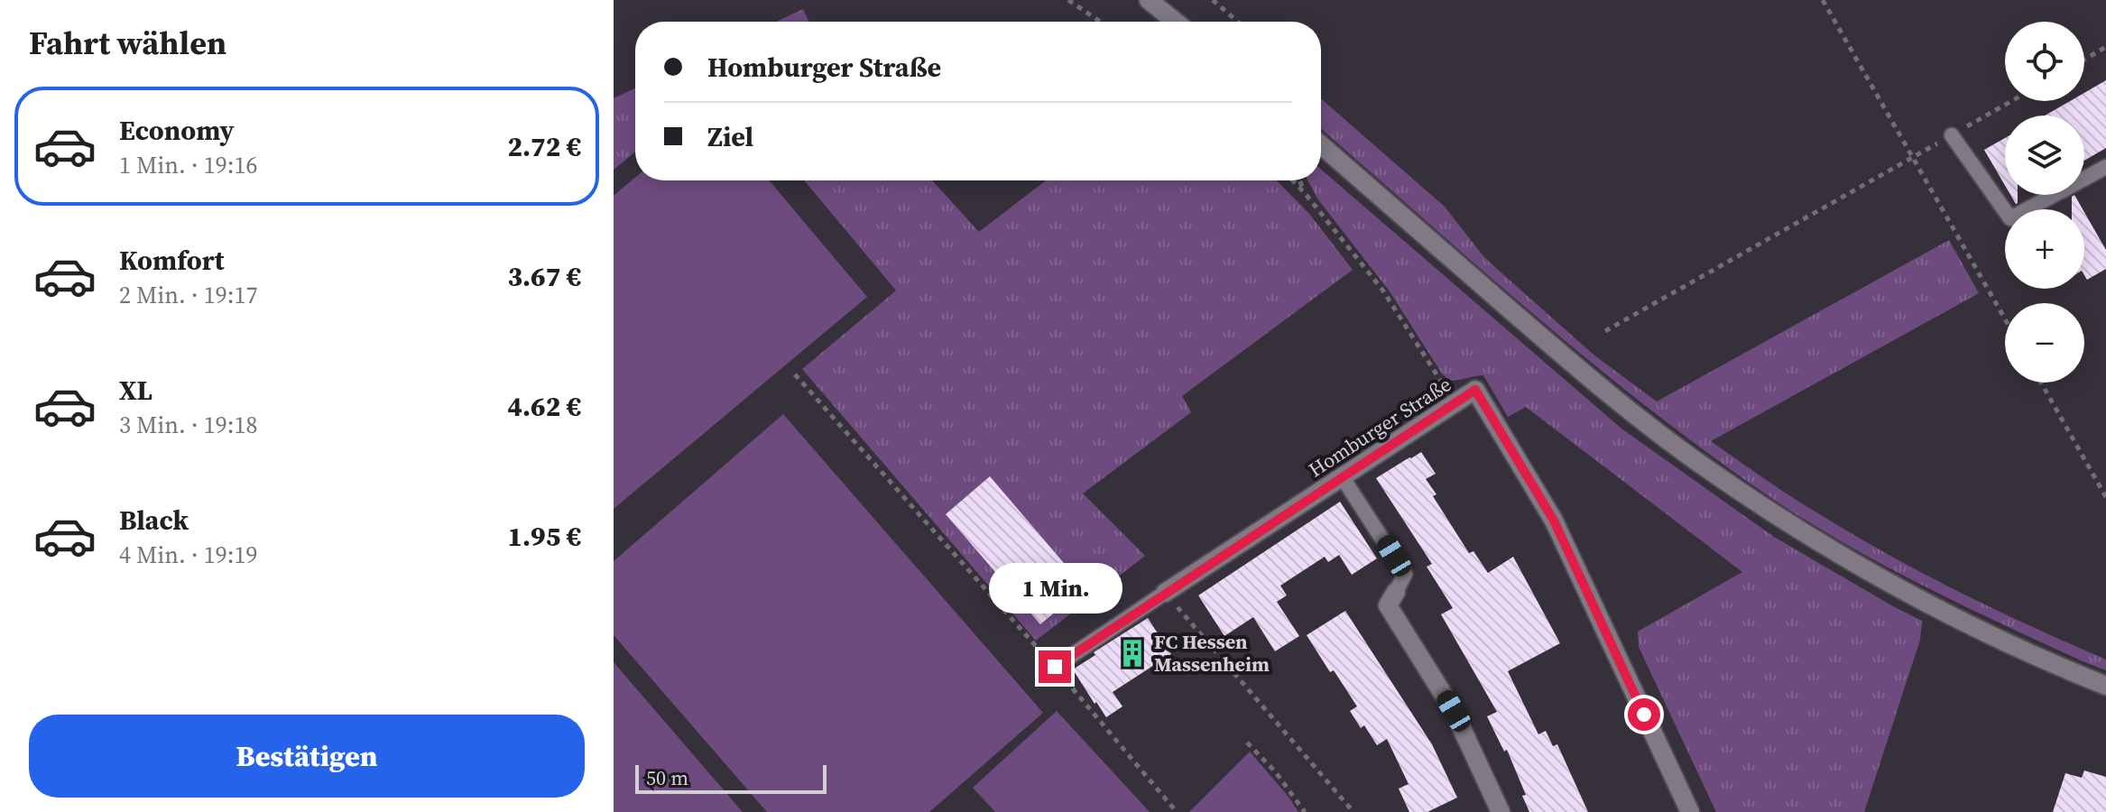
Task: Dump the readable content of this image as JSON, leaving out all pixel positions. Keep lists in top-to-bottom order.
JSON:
{
  "streets": {
    "street": ["Homburger Straße"]
  },
  "places": {
    "building": ["FC Hessen Massenheim"]
  },
  "scale_bar": "50 m",
  "page": {
    "heading": "Fahrt wählen",
    "map_buttons": ["+", "−"],
    "banner": ["Homburger Straße", "Ziel"],
    "list": [
      {
        "name": "Economy",
        "note": "1 Min. · 19:16",
        "value": "2.72 €"
      },
      {
        "name": "Komfort",
        "note": "2 Min. · 19:17",
        "value": "3.67 €"
      },
      {
        "name": "XL",
        "note": "3 Min. · 19:18",
        "value": "4.62 €"
      },
      {
        "name": "Black",
        "note": "4 Min. · 19:19",
        "value": "1.95 €"
      }
    ],
    "bubble": "1 Min.",
    "buttons": "Bestätigen",
    "scale": "50 m"
  }
}
